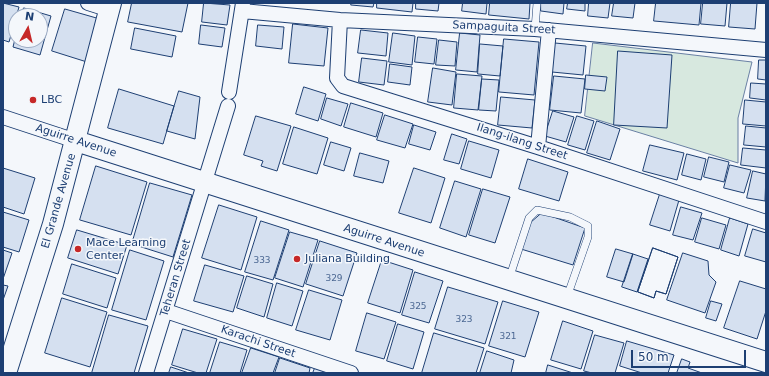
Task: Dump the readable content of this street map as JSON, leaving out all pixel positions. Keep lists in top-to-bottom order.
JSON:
{
  "streets": {
    "street": [
      "Sampaguita Street",
      "Aguirre Avenue",
      "Ilang-ilang Street",
      "El Grande Avenue",
      "Teheran Street",
      "Karachi Street"
    ]
  },
  "crossings": [
    ["Sampaguita Street", "Ilang-ilang Street"],
    ["Aguirre Avenue", "El Grande Avenue"],
    ["Aguirre Avenue", "Teheran Street"],
    ["Teheran Street", "Karachi Street"]
  ],
  "places": ["LBC", "Mace Learning Center", "Juliana Building"],
  "house_numbers": [
    "333",
    "329",
    "325",
    "323",
    "321"
  ],
  "scale_bar": "50 m",
  "north": "top"
}
